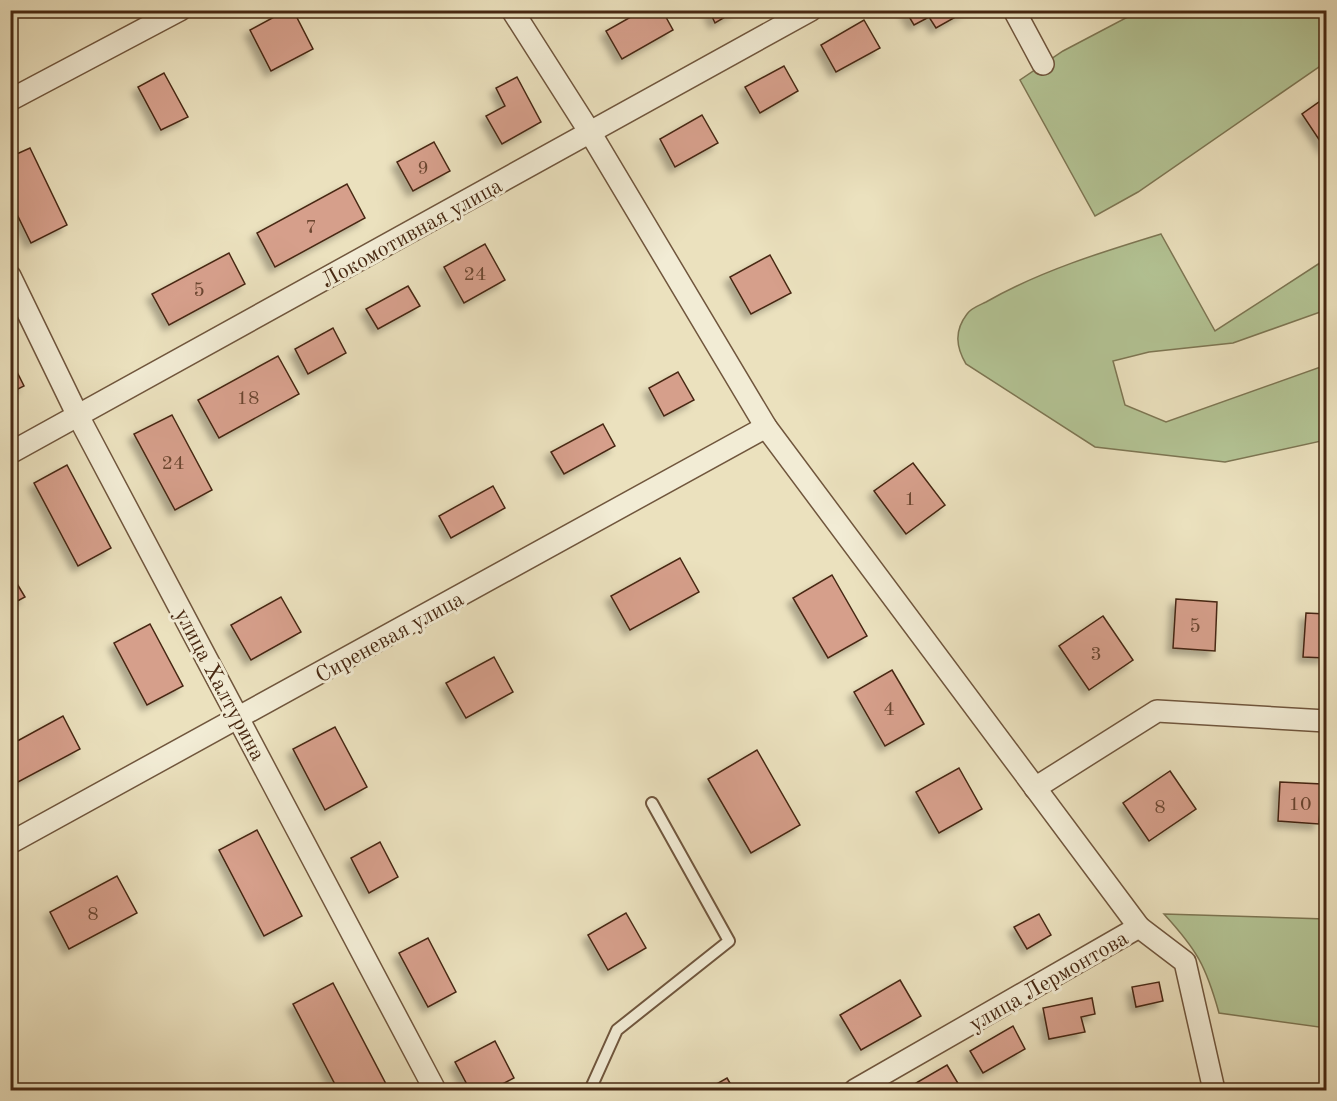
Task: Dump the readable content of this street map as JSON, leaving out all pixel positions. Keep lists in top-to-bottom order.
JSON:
{
  "streets": {
    "street": [
      "Локомотивная улица",
      "Сиреневая улица",
      "улица Халтурина",
      "улица Лермонтова"
    ]
  },
  "crossings": [
    ["Локомотивная улица", "улица Халтурина"],
    ["Сиреневая улица", "улица Халтурина"]
  ],
  "house_numbers": [
    "9",
    "7",
    "24",
    "5",
    "18",
    "24",
    "1",
    "5",
    "3",
    "4",
    "10",
    "8",
    "8"
  ]
}
